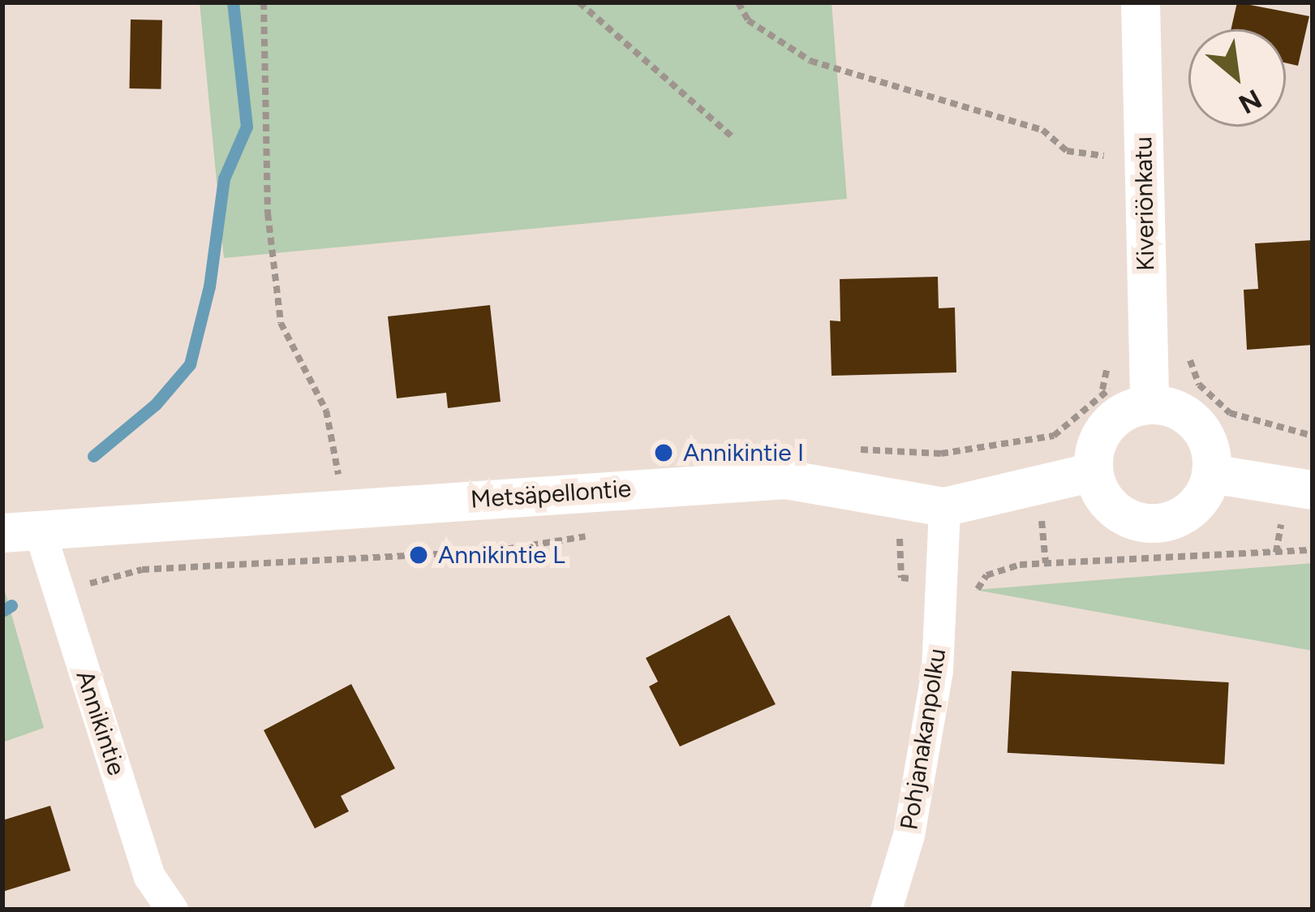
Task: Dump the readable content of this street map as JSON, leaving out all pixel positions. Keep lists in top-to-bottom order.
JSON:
{
  "streets": {
    "street": [
      "Kiveriönkatu",
      "Metsäpellontie",
      "Annikintie",
      "Pohjanakanpolku"
    ]
  },
  "crossings": [
    ["Kiveriönkatu", "Metsäpellontie"],
    ["Metsäpellontie", "Annikintie"],
    ["Metsäpellontie", "Pohjanakanpolku"]
  ],
  "places": ["Annikintie I", "Annikintie L"],
  "north": "bottom right"
}
